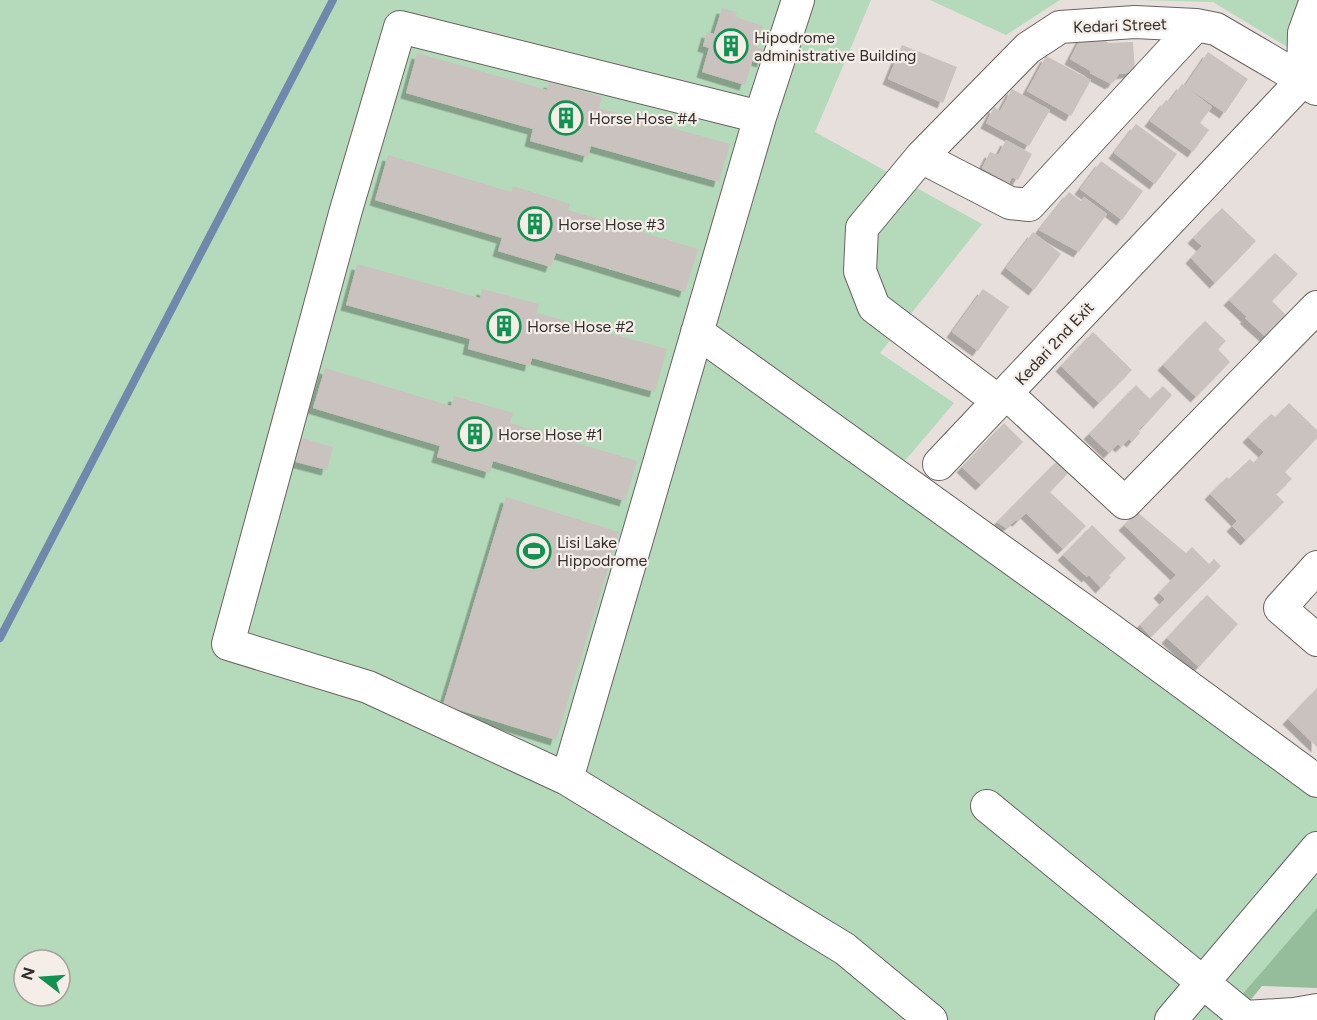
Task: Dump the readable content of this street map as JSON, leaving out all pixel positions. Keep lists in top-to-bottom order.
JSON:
{
  "streets": {
    "street": ["Kedari Street", "Kedari 2nd Exit"]
  },
  "crossings": [
    ["Kedari Street", "Kedari 2nd Exit"]
  ],
  "places": {
    "building": [
      "Hipodrome administrative Building",
      "Horse Hose #4",
      "Horse Hose #3",
      "Horse Hose #2",
      "Horse Hose #1"
    ],
    "sports": ["Lisi Lake Hippodrome"]
  },
  "north": "left"
}
